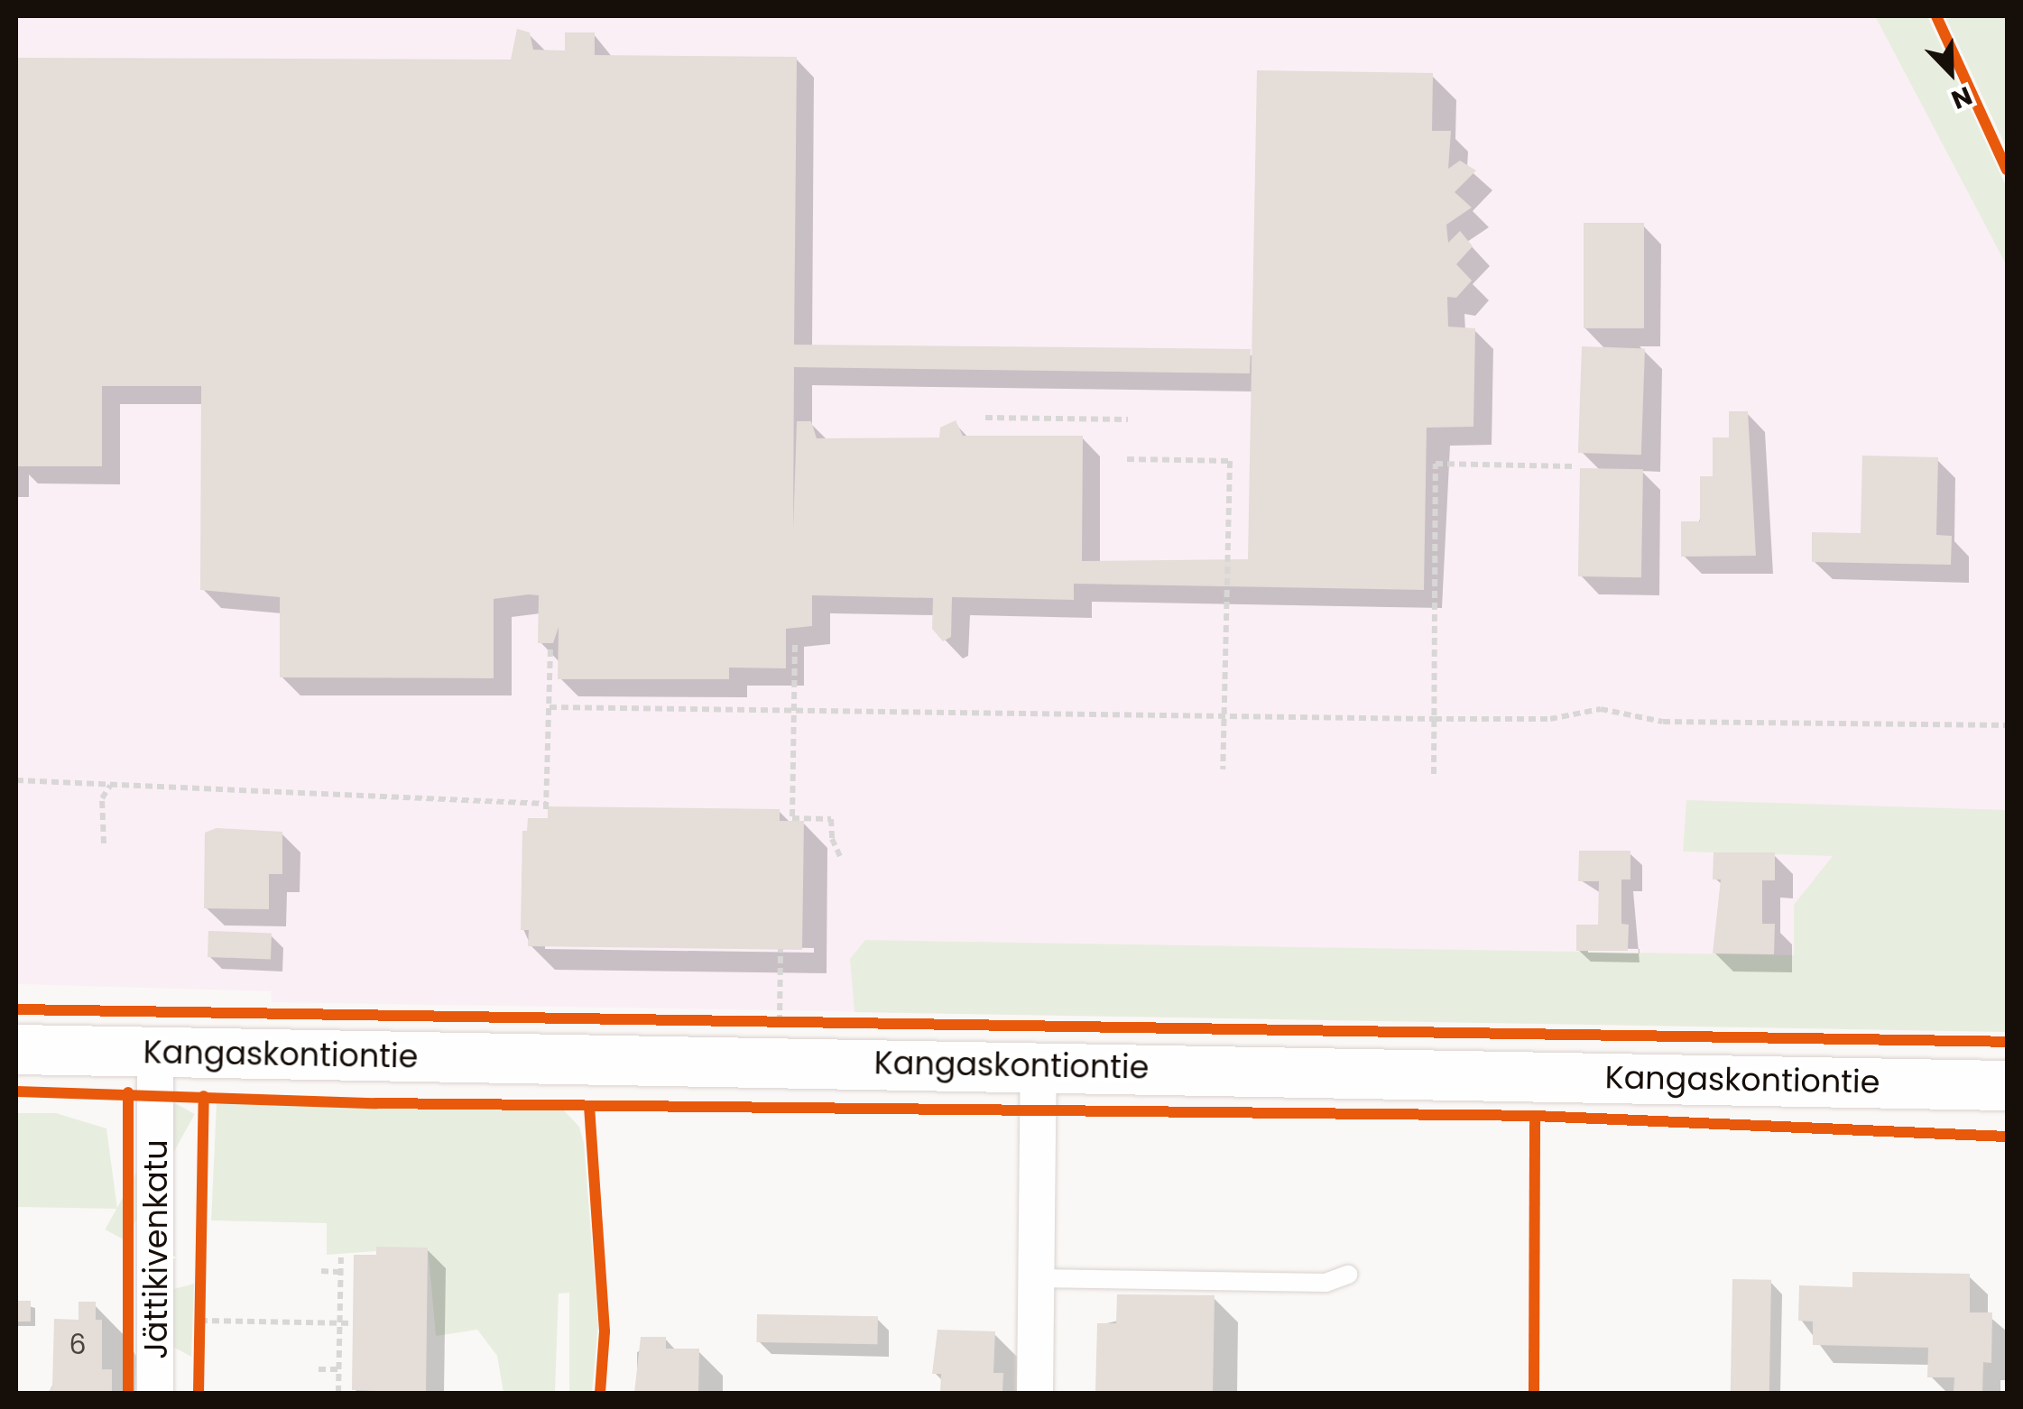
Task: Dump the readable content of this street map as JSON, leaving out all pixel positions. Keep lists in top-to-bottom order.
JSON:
{
  "streets": {
    "street": ["Kangaskontiontie", "Jättikivenkatu"]
  },
  "crossings": [
    ["Kangaskontiontie", "Jättikivenkatu"]
  ],
  "house_numbers": ["6"],
  "north": "bottom right"
}
